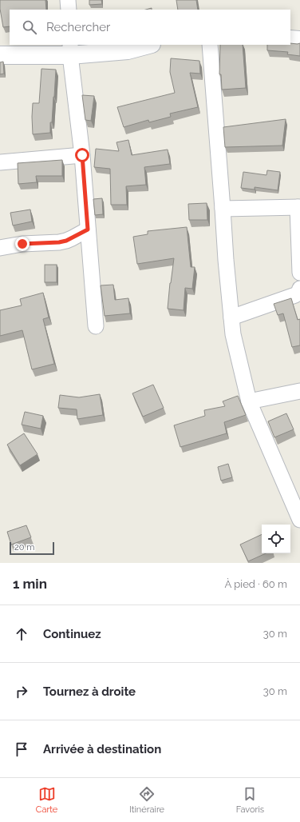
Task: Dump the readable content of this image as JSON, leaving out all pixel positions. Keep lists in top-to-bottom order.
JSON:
{
  "scale_bar": "20 m",
  "page": {
    "search": "Rechercher",
    "scale": "20 m",
    "heading": ["1 min", "À pied · 60 m"],
    "list": [
      ["Continuez", "30 m"],
      ["Tournez à droite", "30 m"],
      "Arrivée à destination"
    ],
    "nav": ["Carte", "Itinéraire", "Favoris"]
  }
}
